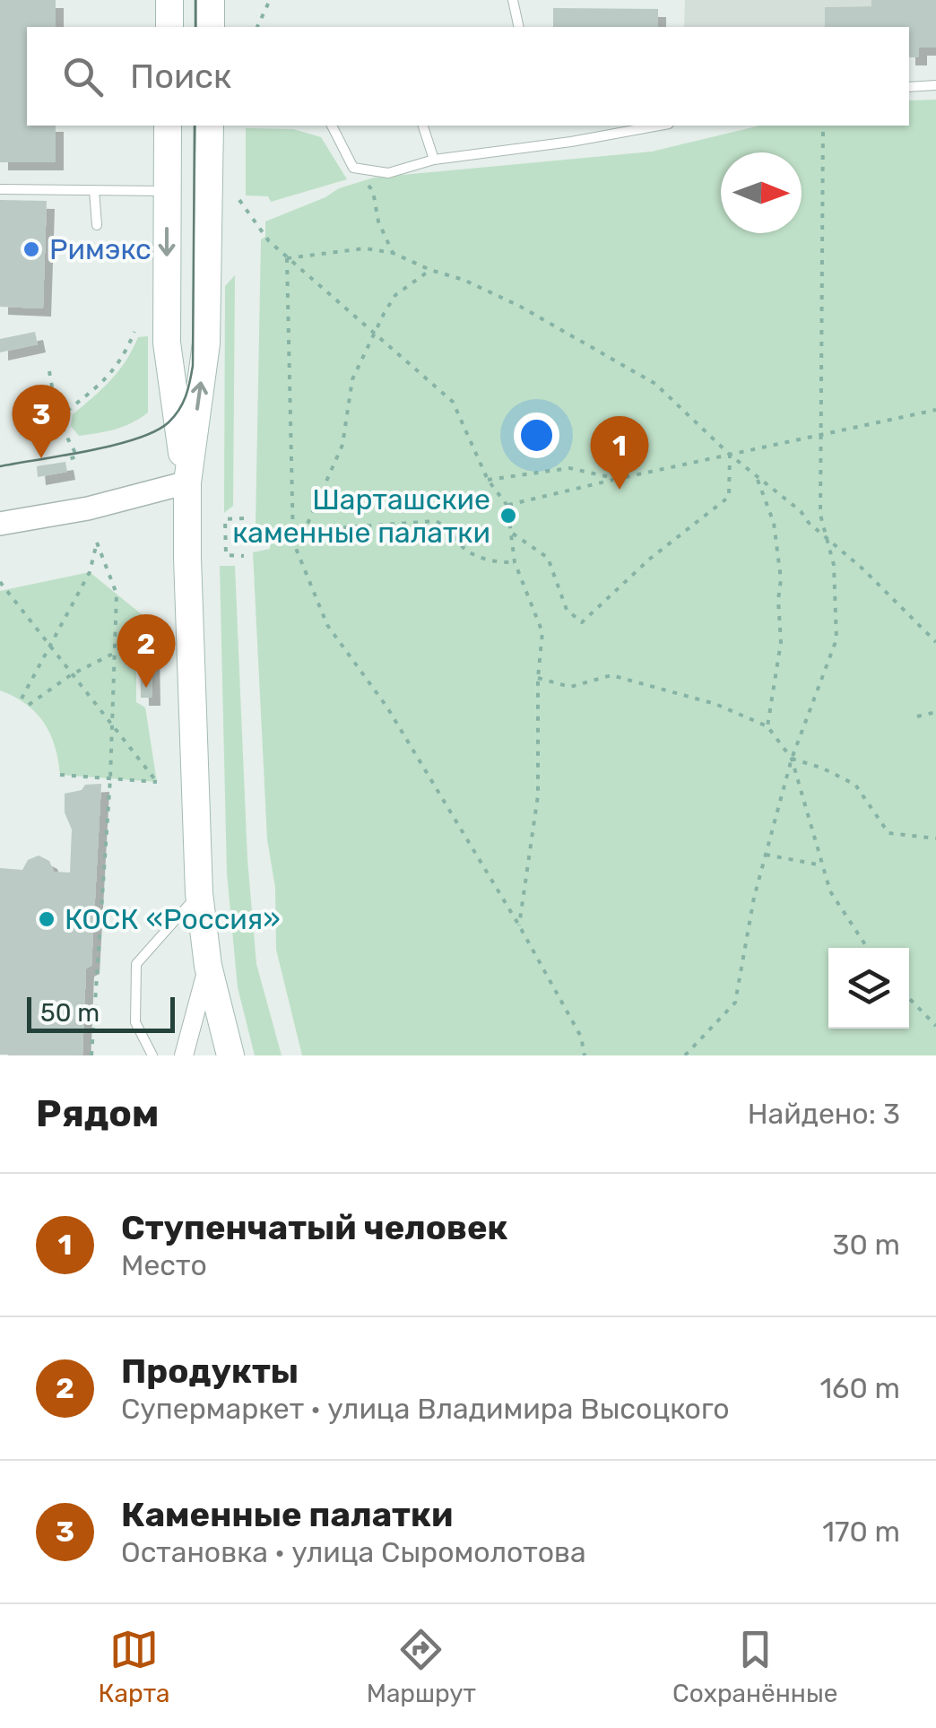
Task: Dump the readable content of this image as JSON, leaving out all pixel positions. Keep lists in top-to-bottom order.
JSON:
{
  "places": ["Римэкс", "Шарташские каменные палатки", "КОСК «Россия»"],
  "scale_bar": "50 m",
  "north": "right",
  "page": {
    "search": "Поиск",
    "pins": ["3", "1", "2"],
    "scale": "50 m",
    "heading": ["Рядом", "Найдено: 3"],
    "list": [
      {
        "mark": "1",
        "name": "Ступенчатый человек",
        "note": "Место",
        "value": "30 m"
      },
      {
        "mark": "2",
        "name": "Продукты",
        "note": "Супермаркет · улица Владимира Высоцкого",
        "value": "160 m"
      },
      {
        "mark": "3",
        "name": "Каменные палатки",
        "note": "Остановка · улица Сыромолотова",
        "value": "170 m"
      }
    ],
    "nav": ["Карта", "Маршрут", "Сохранённые"]
  }
}
